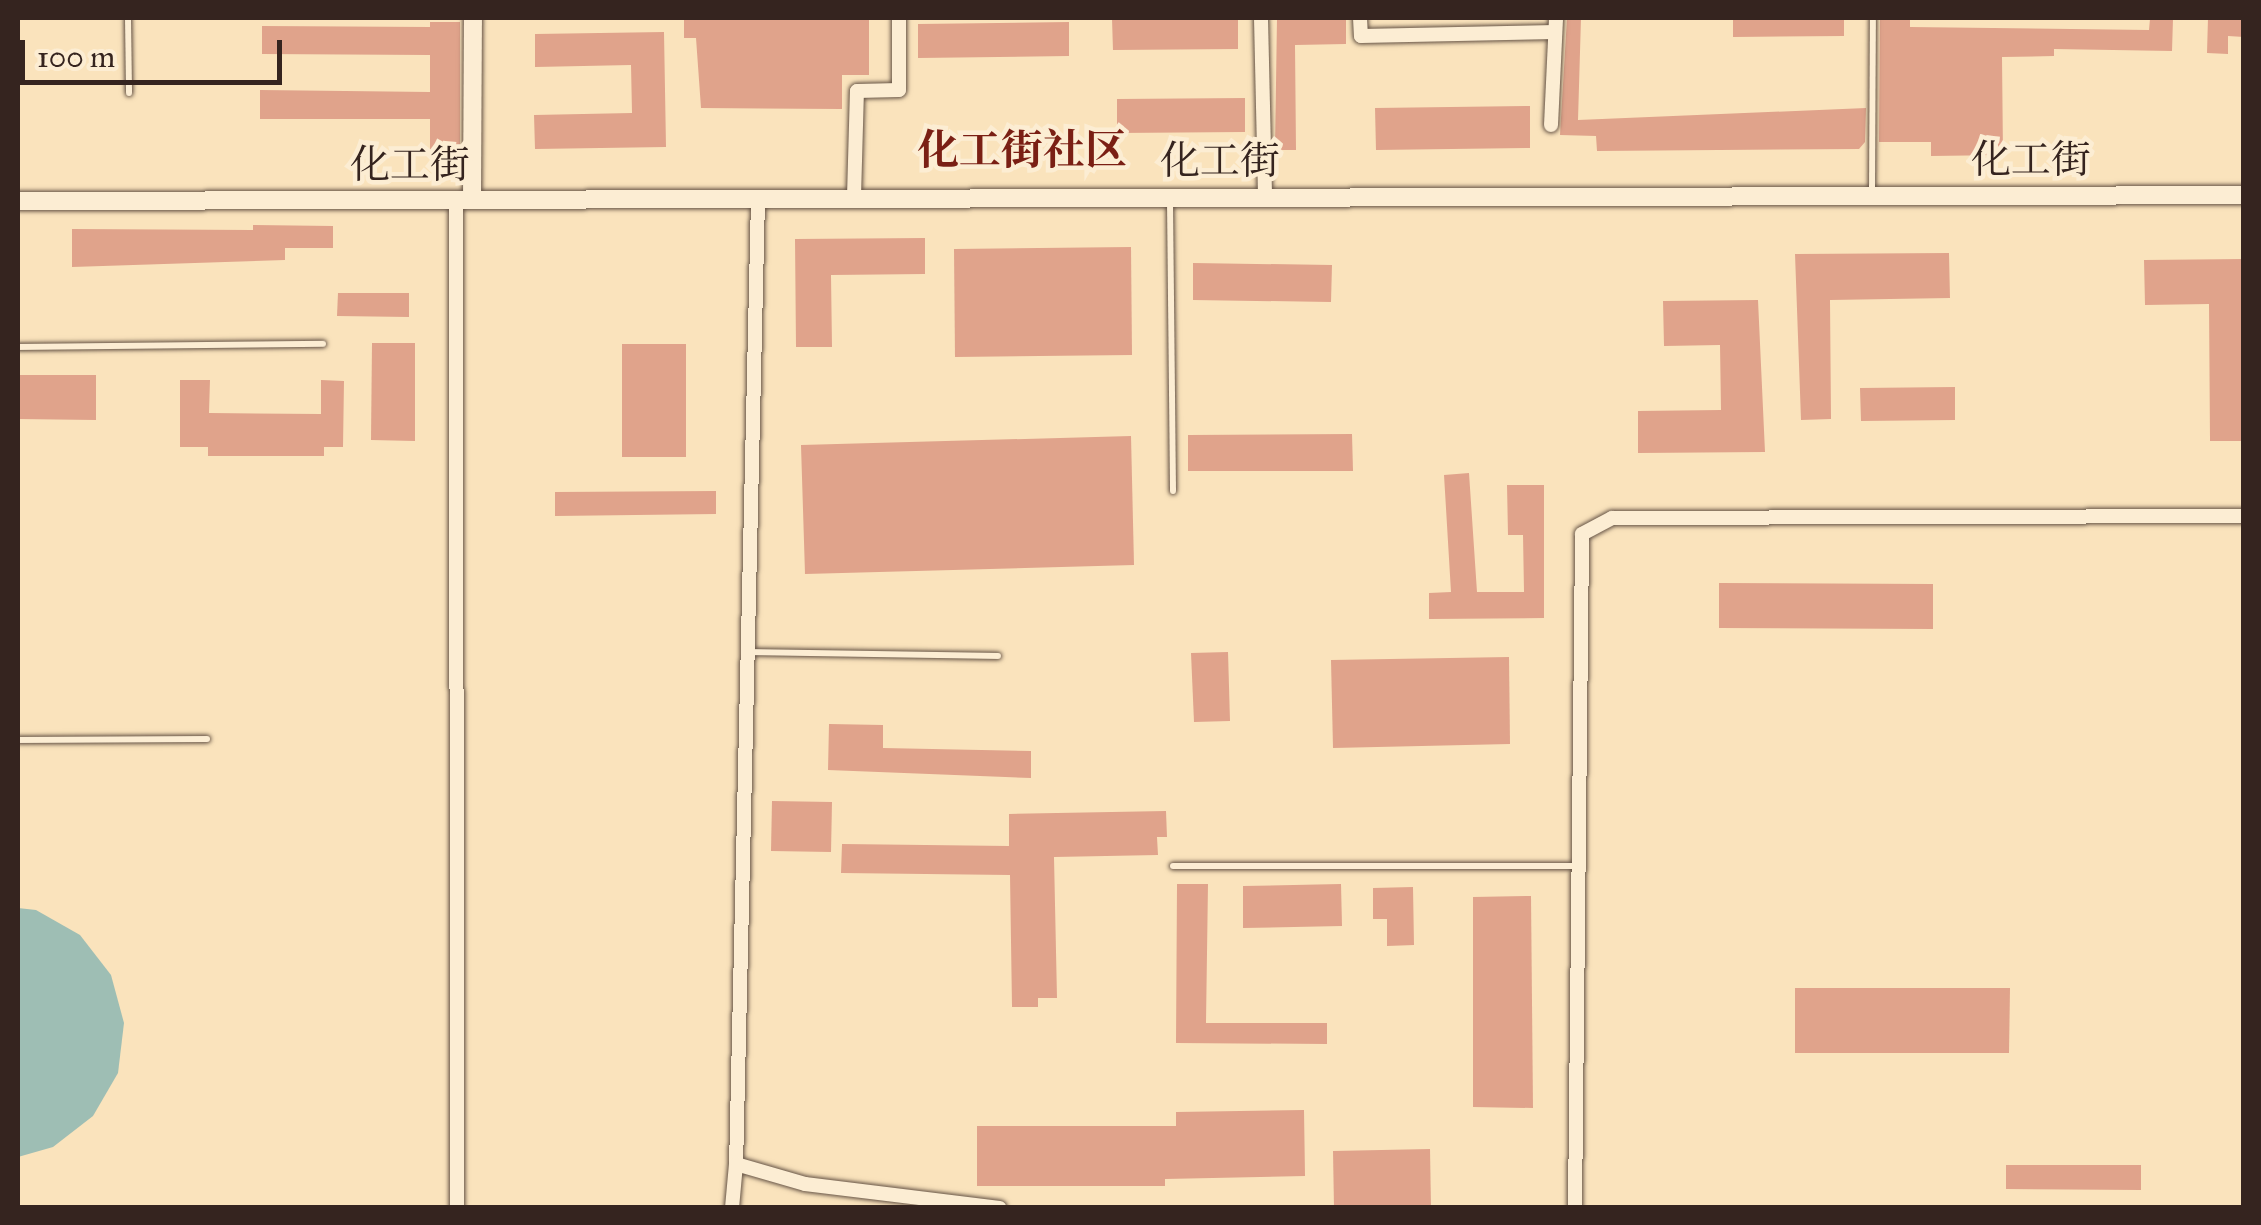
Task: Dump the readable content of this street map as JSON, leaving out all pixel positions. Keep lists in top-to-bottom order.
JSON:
{
  "streets": {
    "street": ["化工街"]
  },
  "districts": ["化工街社区"],
  "scale_bar": "100 m"
}
